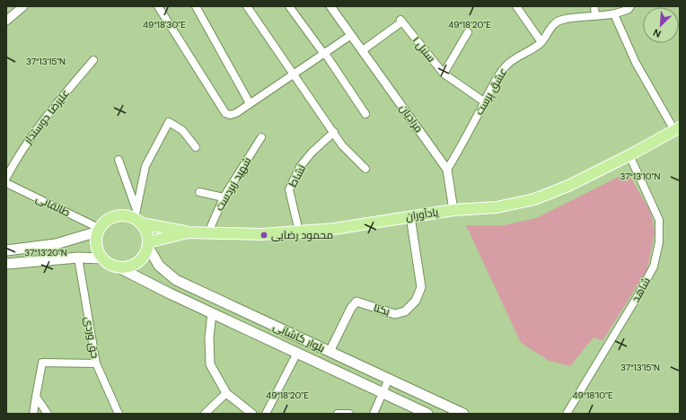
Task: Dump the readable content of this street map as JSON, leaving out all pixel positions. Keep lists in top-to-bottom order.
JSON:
{
  "streets": {
    "main road": ["یادآوران", "بلوار کاشانی"],
    "street": [
      "سنبل ۱",
      "عشق پرست",
      "علیرضا دوستدار",
      "مرادیان",
      "نشاط",
      "شهید زبردست",
      "طالقانی",
      "شاهد",
      "یکتا",
      "حق وردی"
    ]
  },
  "crossings": [
    ["سنبل ۱", "عشق پرست"],
    ["سنبل ۱", "مرادیان"],
    ["عشق پرست", "مرادیان"],
    ["مرادیان", "یادآوران"],
    ["نشاط", "یادآوران"],
    ["شهید زبردست", "یادآوران"],
    ["طالقانی", "یادآوران"],
    ["طالقانی", "بلوار کاشانی"],
    ["یادآوران", "شاهد"],
    ["یادآوران", "یکتا"],
    ["یادآوران", "بلوار کاشانی"],
    ["یکتا", "بلوار کاشانی"]
  ],
  "places": ["محمود رضایی"],
  "north": "bottom left",
  "coordinates": [
    "49°18'30\"E",
    "49°18'20\"E",
    "37°13'15\"N",
    "37°13'10\"N",
    "37°13'20\"N",
    "49°18'10\"E"
  ]
}
